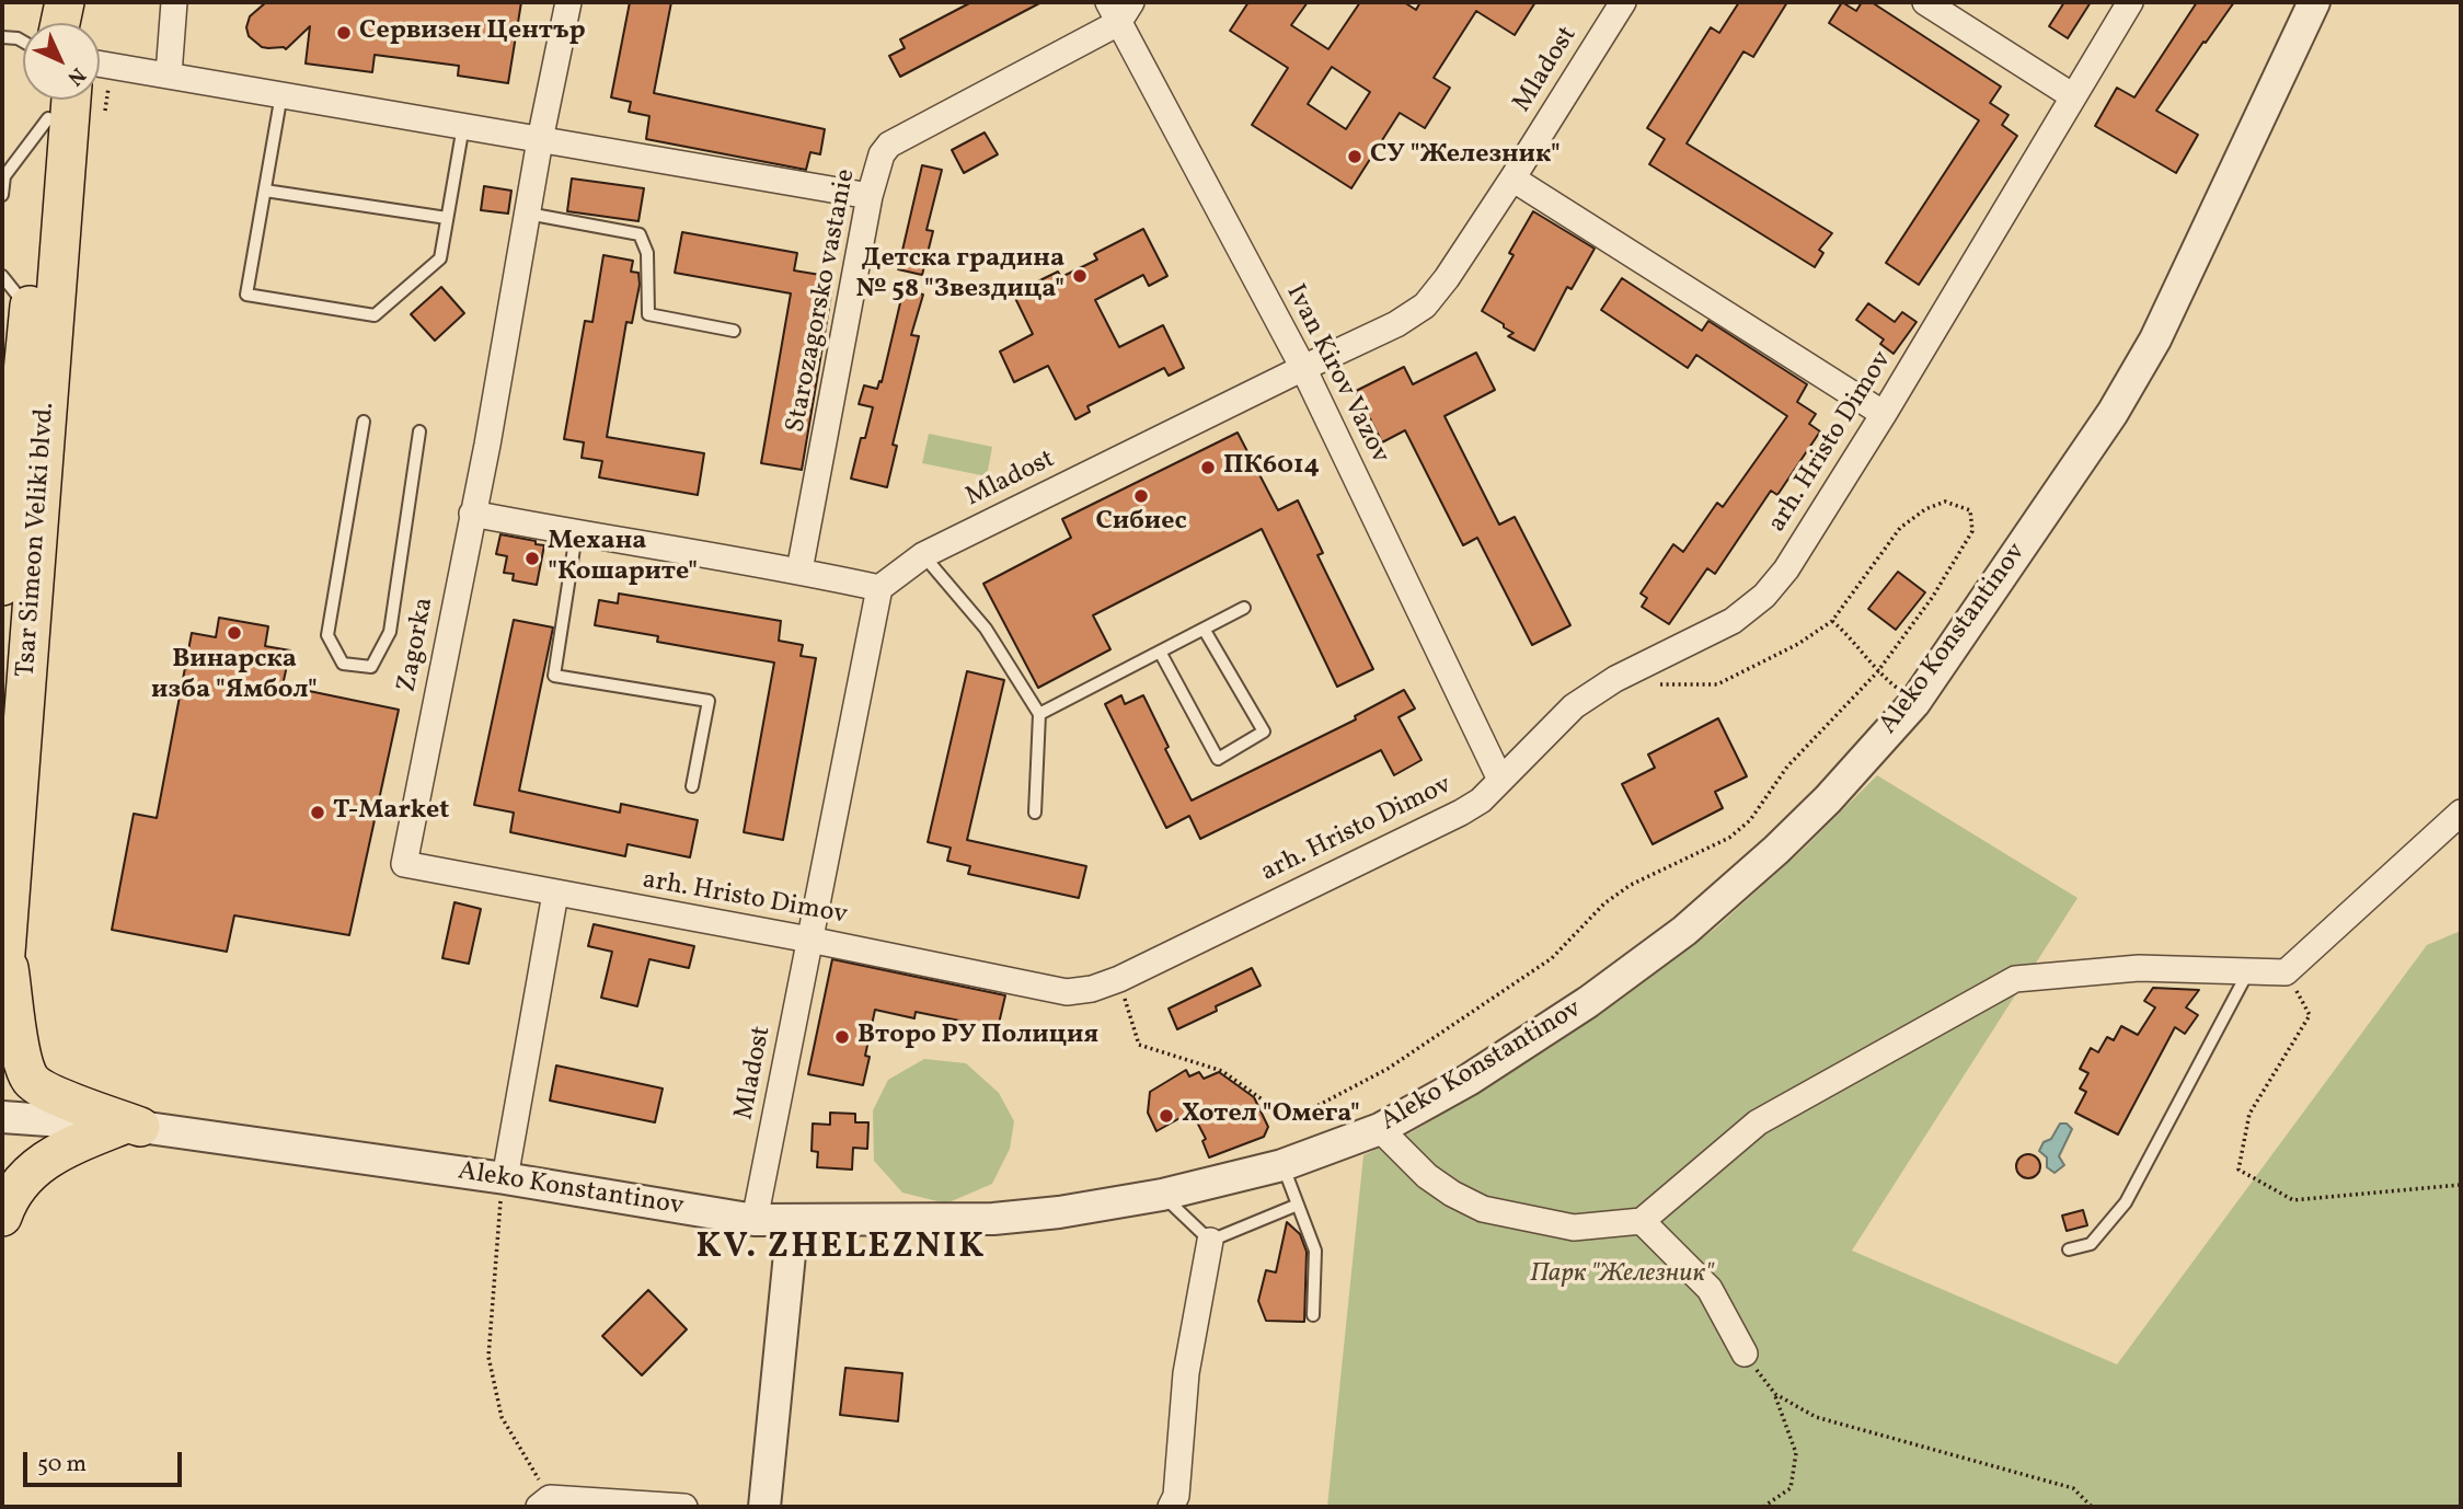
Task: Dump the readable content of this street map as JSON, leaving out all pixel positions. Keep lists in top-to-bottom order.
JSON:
{
  "streets": {
    "main road": ["Tsar Simeon Veliki blvd."],
    "street": [
      "Mladost",
      "Starozagorsko vastanie",
      "Ivan Kirov Vazov",
      "arh. Hristo Dimov",
      "Aleko Konstantinov",
      "Zagorka"
    ]
  },
  "crossings": [
    ["Mladost", "Ivan Kirov Vazov"],
    ["Mladost", "arh. Hristo Dimov"],
    ["Mladost", "Aleko Konstantinov"],
    ["Starozagorsko vastanie", "Ivan Kirov Vazov"],
    ["Ivan Kirov Vazov", "arh. Hristo Dimov"],
    ["arh. Hristo Dimov", "Zagorka"]
  ],
  "districts": ["KV. ZHELEZNIK"],
  "parks": ["Парк \"Железник\""],
  "places": [
    "Сервизен Център",
    "СУ \"Железник\"",
    "Детска градина № 58 \"Звездица\"",
    "ПК6014",
    "Сибиес",
    "Механа \"Кошарите\"",
    "Винарска изба \"Ямбол\"",
    "T-Market",
    "Второ РУ Полиция",
    "Хотел \"Омега\""
  ],
  "scale_bar": "50 m",
  "north": "bottom right"
}
